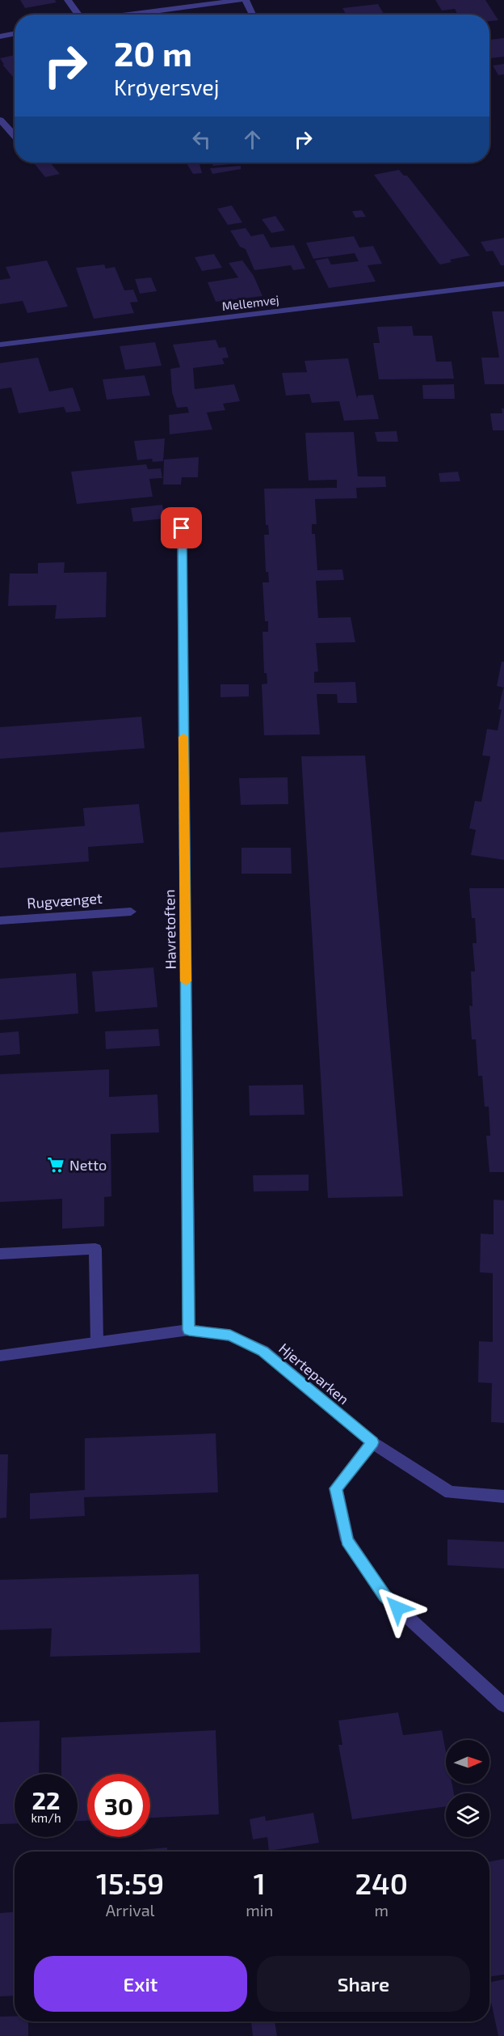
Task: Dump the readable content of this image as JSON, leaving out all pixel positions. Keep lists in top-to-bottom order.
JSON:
{
  "streets": {
    "street": [
      "Mellemvej",
      "Rugvænget",
      "Havretoften",
      "Hjerteparken"
    ]
  },
  "crossings": [
    ["Havretoften", "Hjerteparken"]
  ],
  "places": {
    "supermarket": ["Netto"]
  },
  "north": "right",
  "page": {
    "turn": ["20 m", "Krøyersvej"],
    "speed": "22 km/h",
    "limit": "30",
    "eta": [
      "15:59",
      "Arrival",
      "1",
      "min",
      "240",
      "m"
    ],
    "buttons": ["Exit", "Share"]
  }
}
